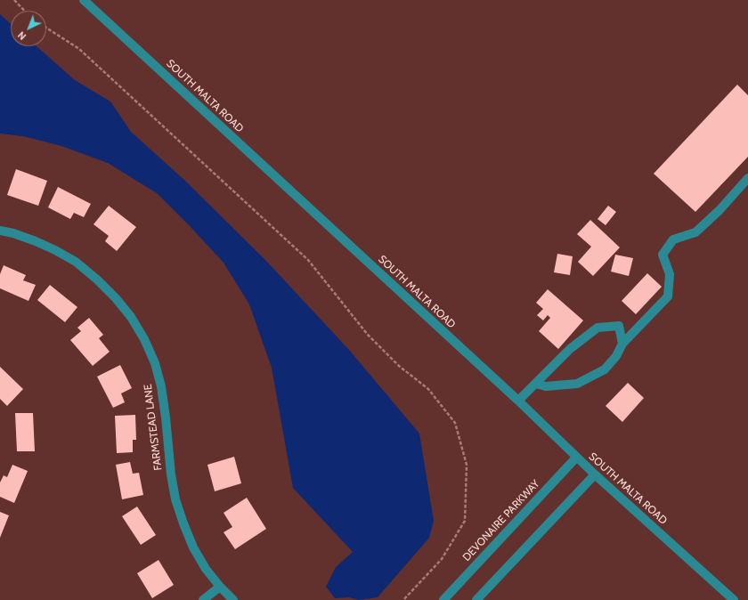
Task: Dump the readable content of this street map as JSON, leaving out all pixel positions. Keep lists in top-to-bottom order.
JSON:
{
  "streets": {
    "street": ["SOUTH MALTA ROAD", "FARMSTEAD LANE", "DEVONAIRE PARKWAY"]
  },
  "crossings": [
    ["SOUTH MALTA ROAD", "DEVONAIRE PARKWAY"]
  ],
  "north": "bottom left"
}
